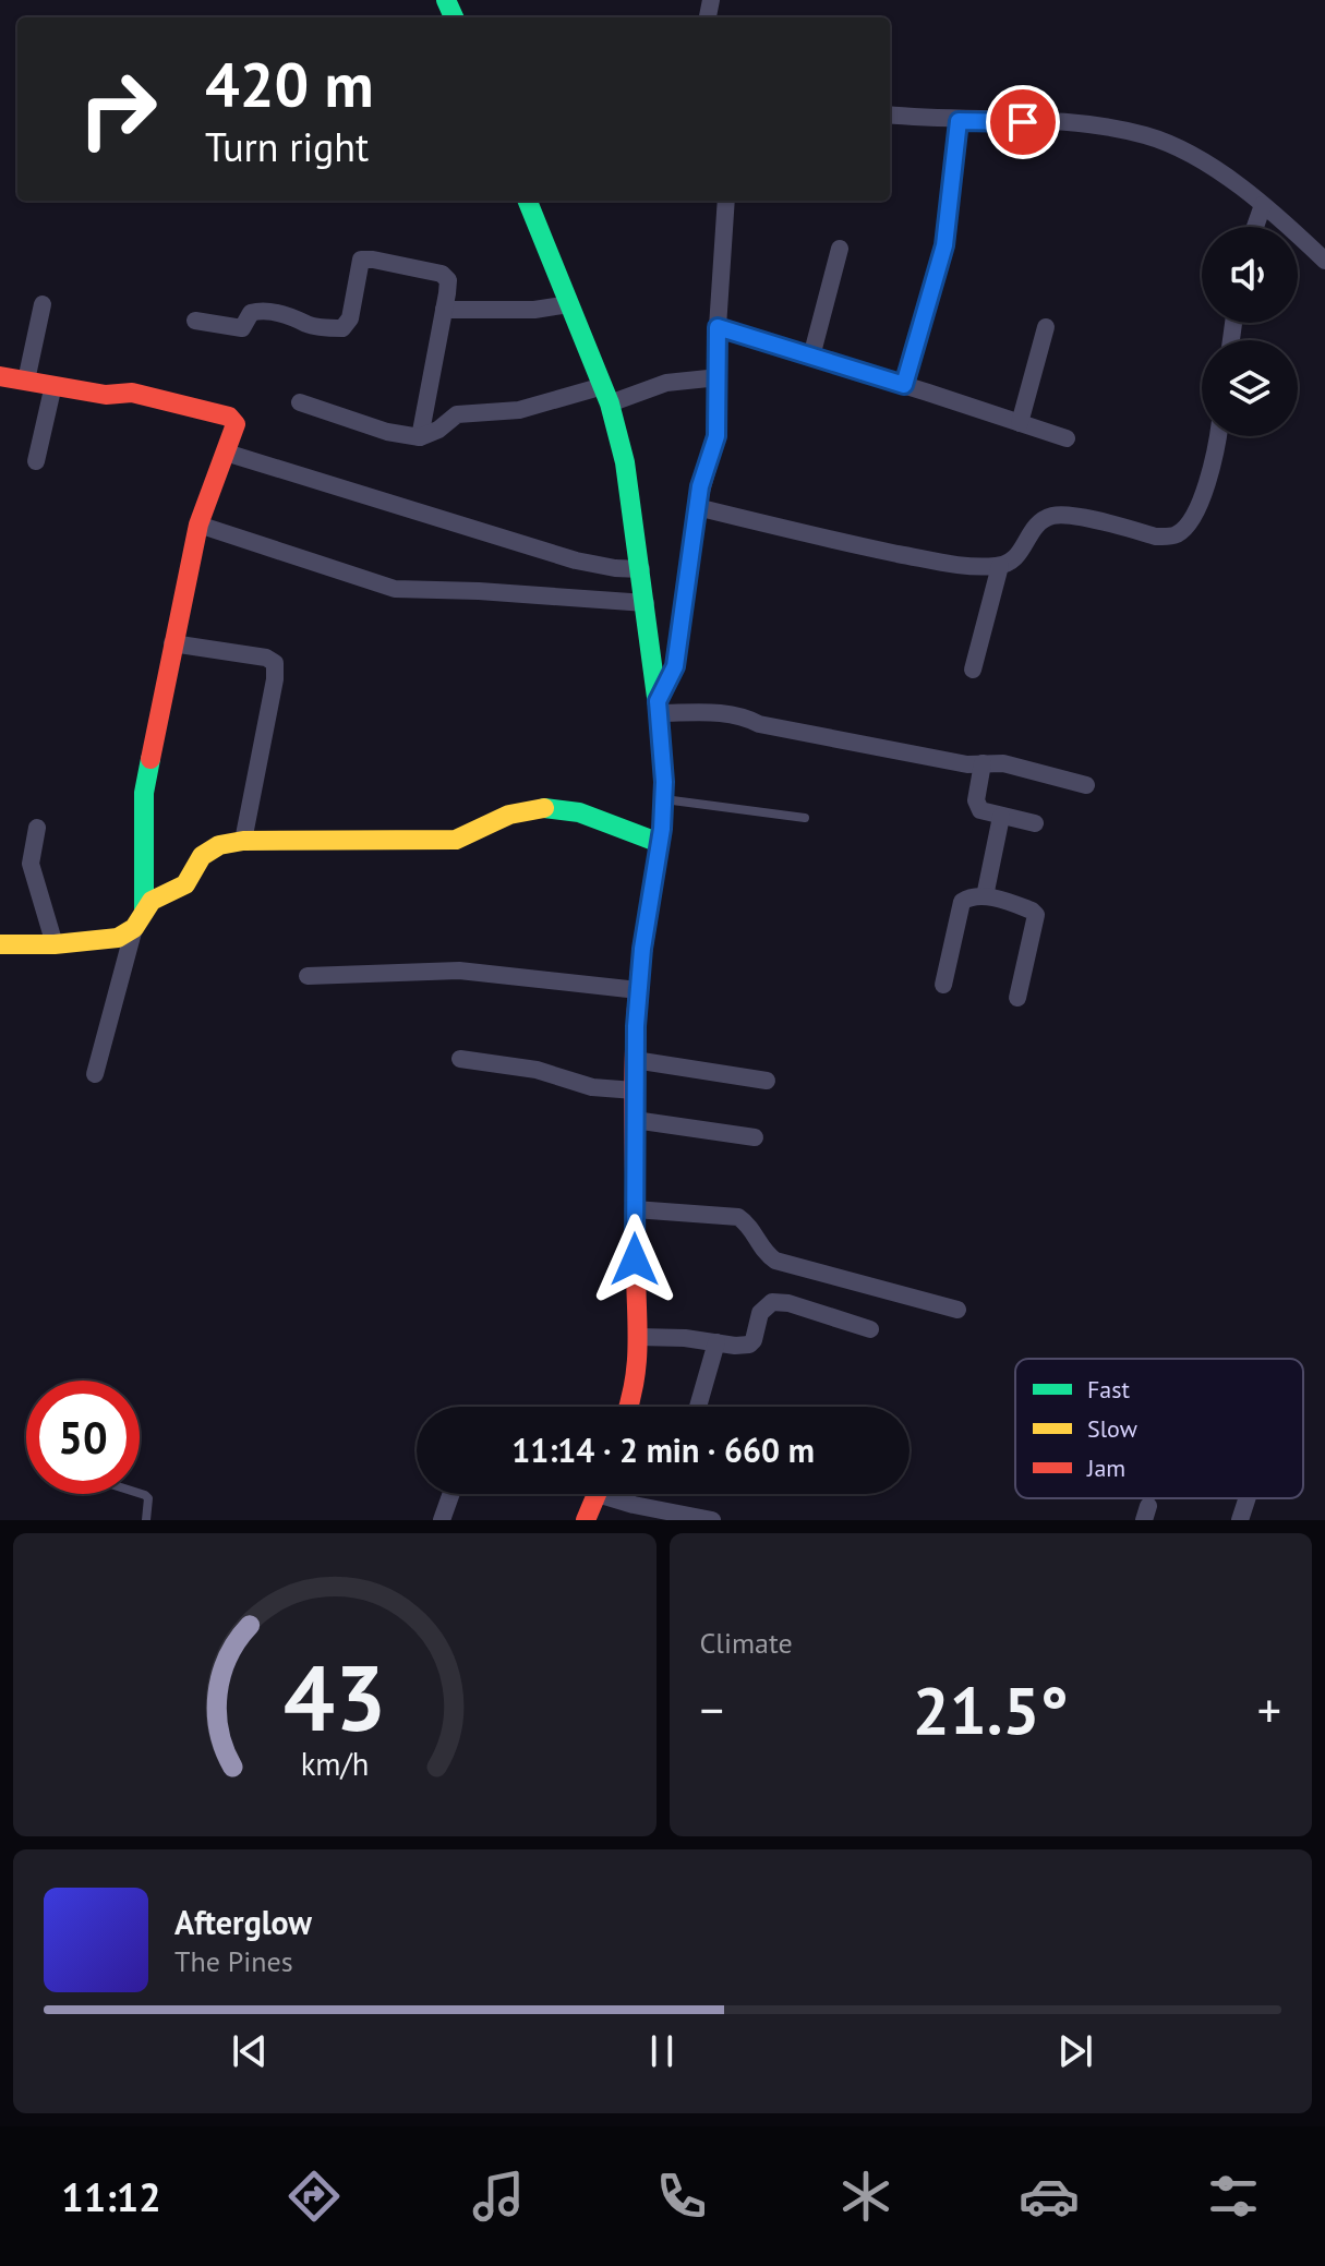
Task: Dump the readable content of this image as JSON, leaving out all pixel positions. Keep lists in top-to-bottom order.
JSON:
{
  "legend": ["Fast", "Slow", "Jam"],
  "page": {
    "turn": ["420 m", "Turn right"],
    "limit": "50",
    "trip": "11:14 · 2 min · 660 m",
    "tile": "Climate",
    "heat": ["−", "21.5°", "+"],
    "song": ["Afterglow", "The Pines"],
    "tabs": "11:12",
    "gauge": ["43", "km/h"]
  }
}
